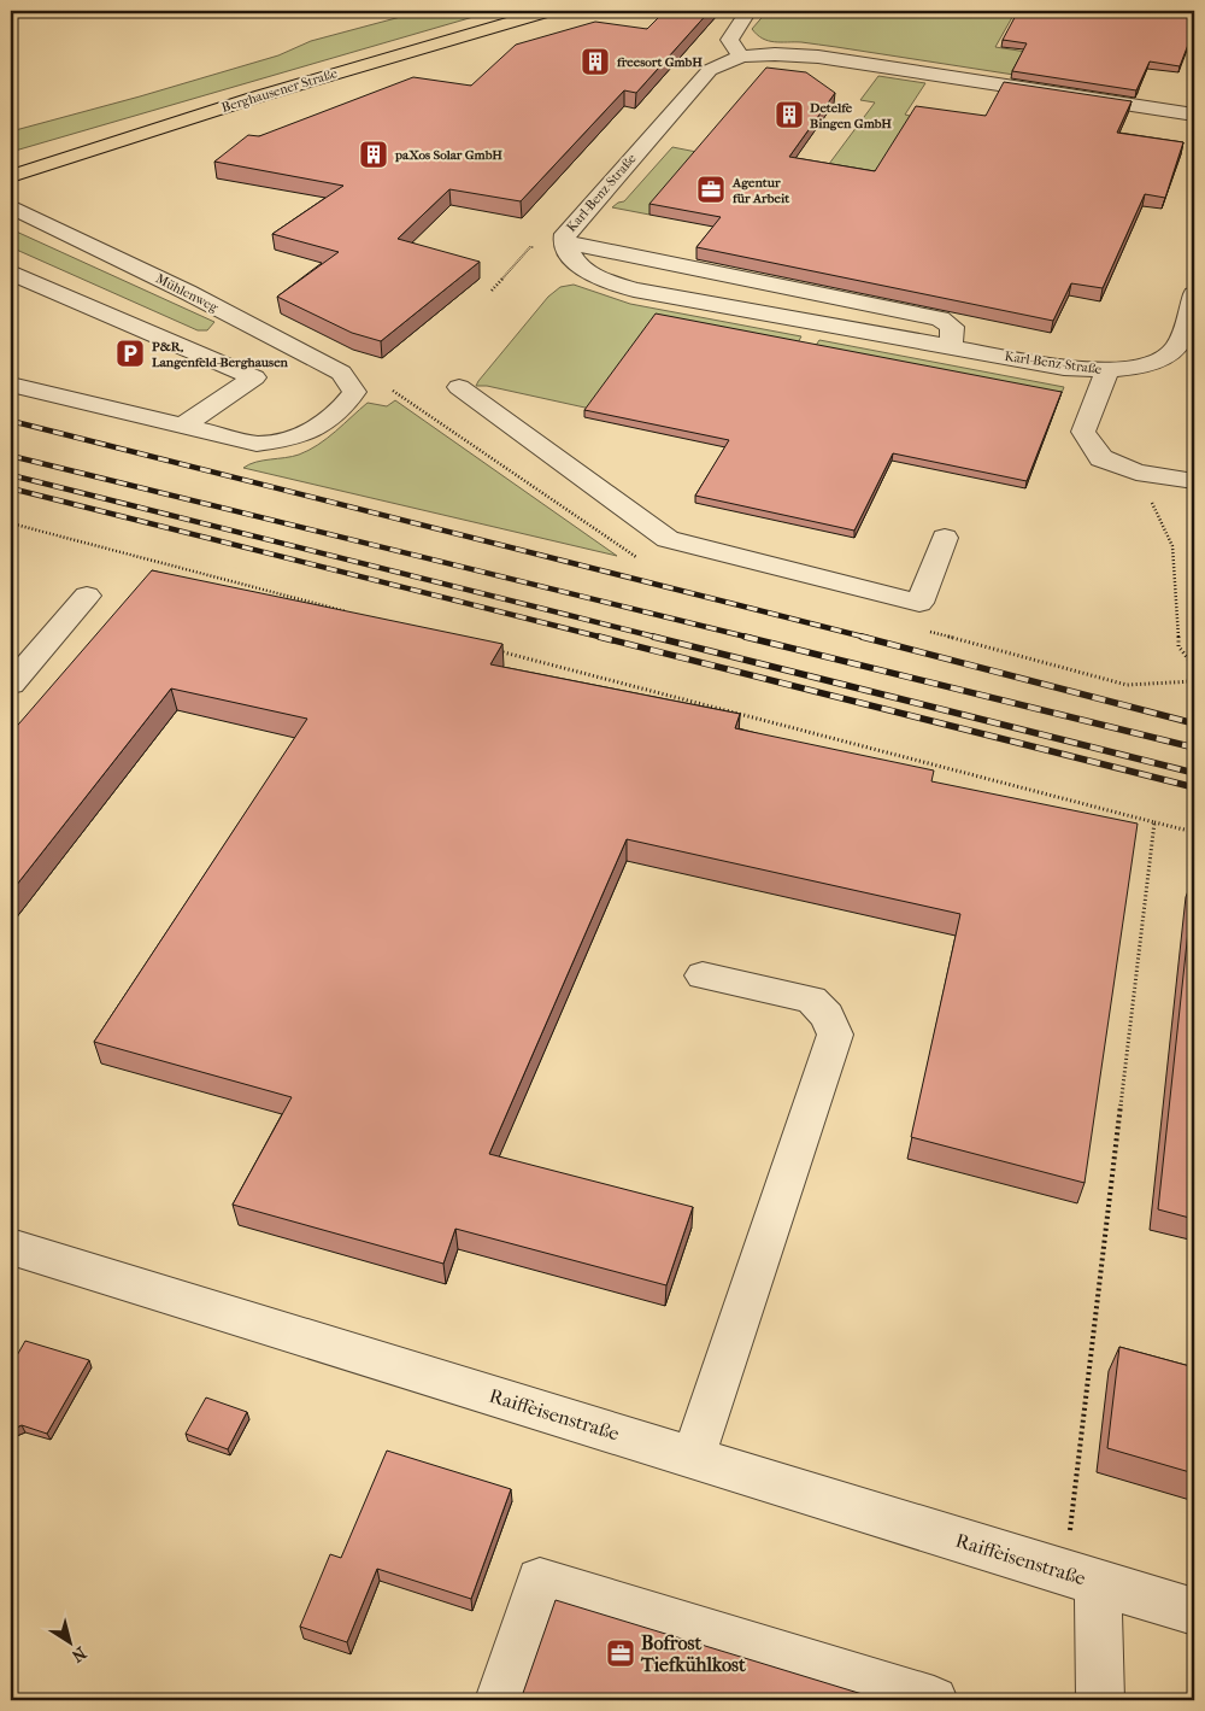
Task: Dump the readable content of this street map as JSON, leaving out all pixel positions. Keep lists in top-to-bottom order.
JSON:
{
  "streets": {
    "main road": ["Berghausener Straße"],
    "street": ["Karl-Benz-Straße", "Mühlenweg", "Raiffeisenstraße"]
  },
  "places": {
    "building": ["freesort GmbH", "Detelfe Bingen GmbH", "paXos Solar GmbH"],
    "office": ["Agentur für Arbeit", "Bofrost Tiefkühlkost"],
    "parking": ["P&R, Langenfeld-Berghausen"]
  },
  "north": "bottom right"
}
